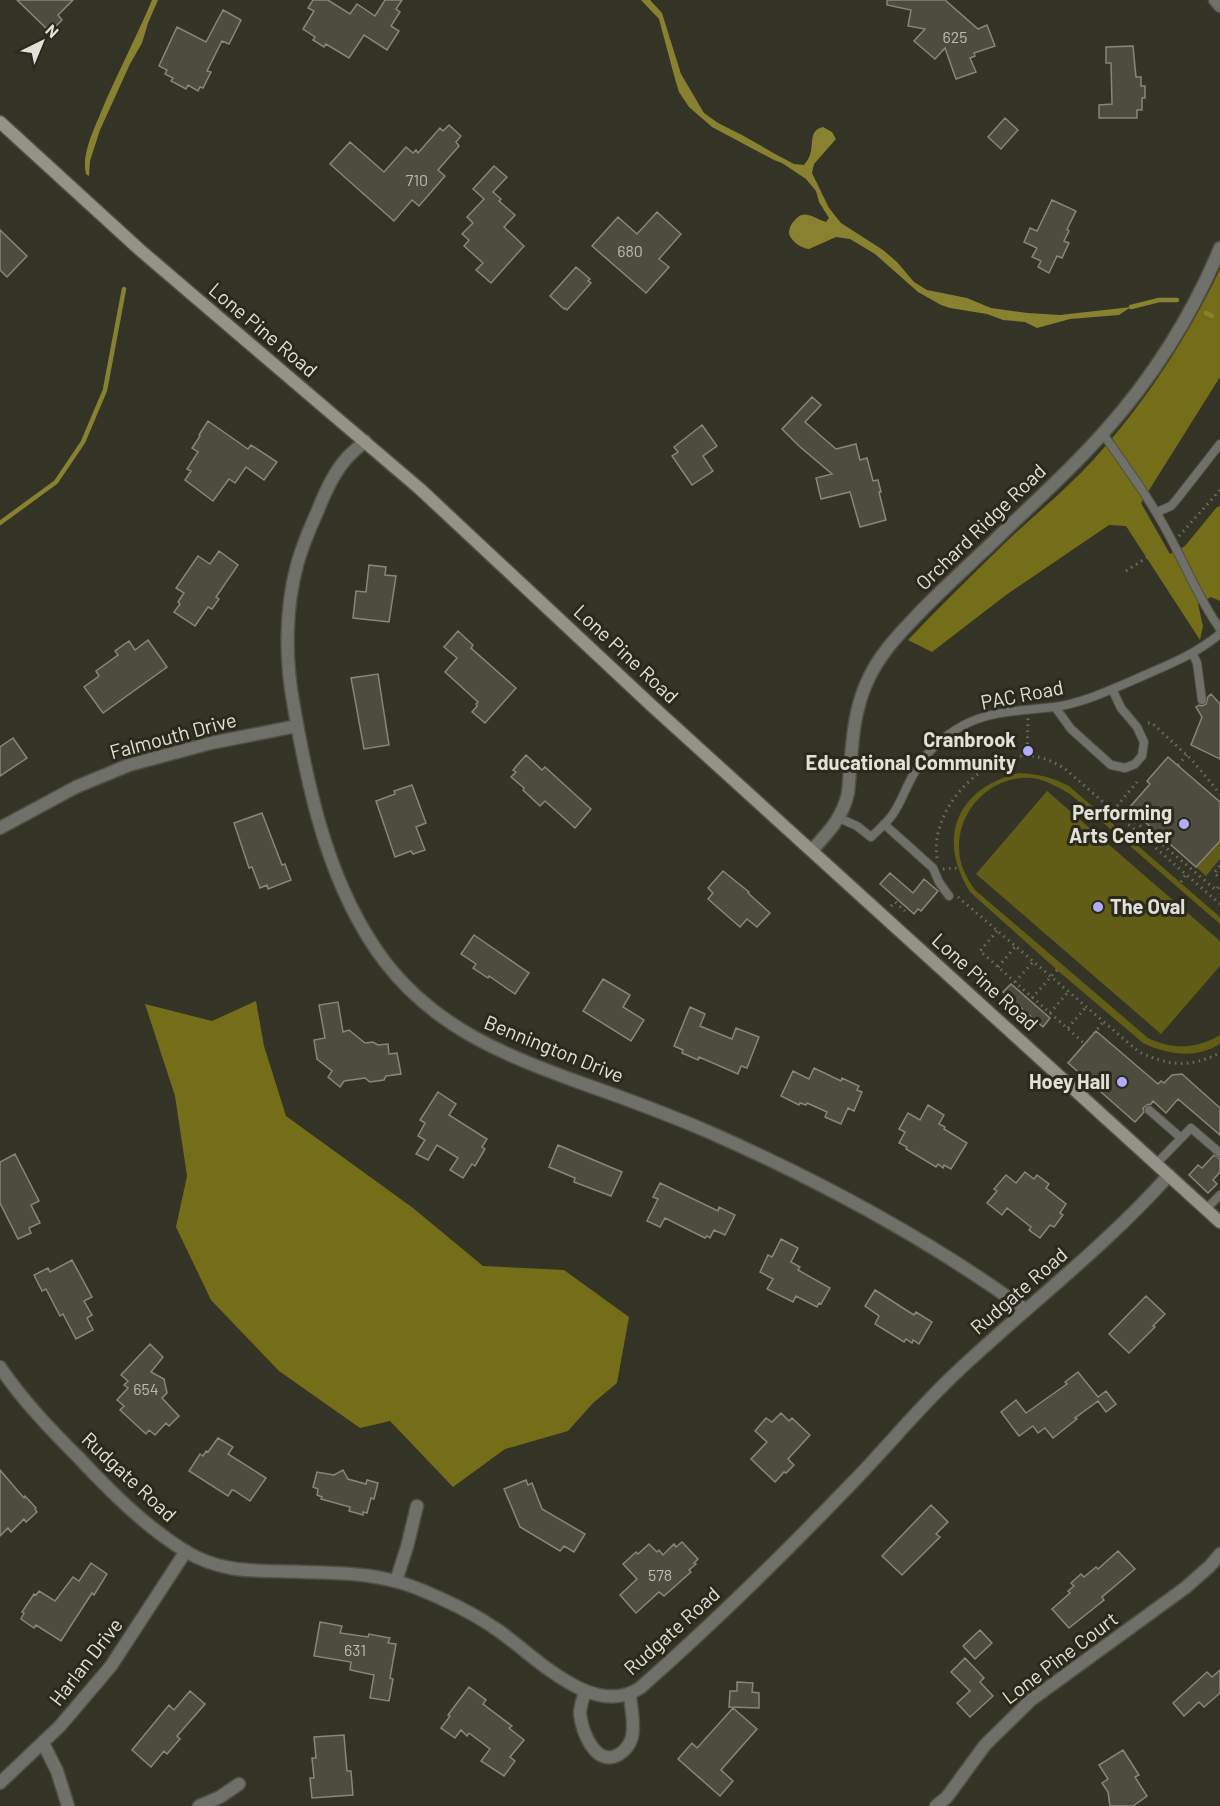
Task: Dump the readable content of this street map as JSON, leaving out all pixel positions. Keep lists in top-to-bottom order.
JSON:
{
  "streets": {
    "street": [
      "Lone Pine Road",
      "Orchard Ridge Road",
      "Falmouth Drive",
      "Bennington Drive",
      "Rudgate Road",
      "Lone Pine Court",
      "Harlan Drive"
    ],
    "lane": ["PAC Road"]
  },
  "crossings": [
    ["Lone Pine Road", "Orchard Ridge Road"],
    ["Lone Pine Road", "Bennington Drive"],
    ["Lone Pine Road", "Rudgate Road"],
    ["Falmouth Drive", "Bennington Drive"],
    ["Bennington Drive", "Rudgate Road"],
    ["Rudgate Road", "Harlan Drive"]
  ],
  "places": [
    "Cranbrook Educational Community",
    "Performing Arts Center",
    "The Oval",
    "Hoey Hall"
  ],
  "house_numbers": [
    "625",
    "710",
    "680",
    "654",
    "578",
    "631"
  ],
  "north": "top right"
}
